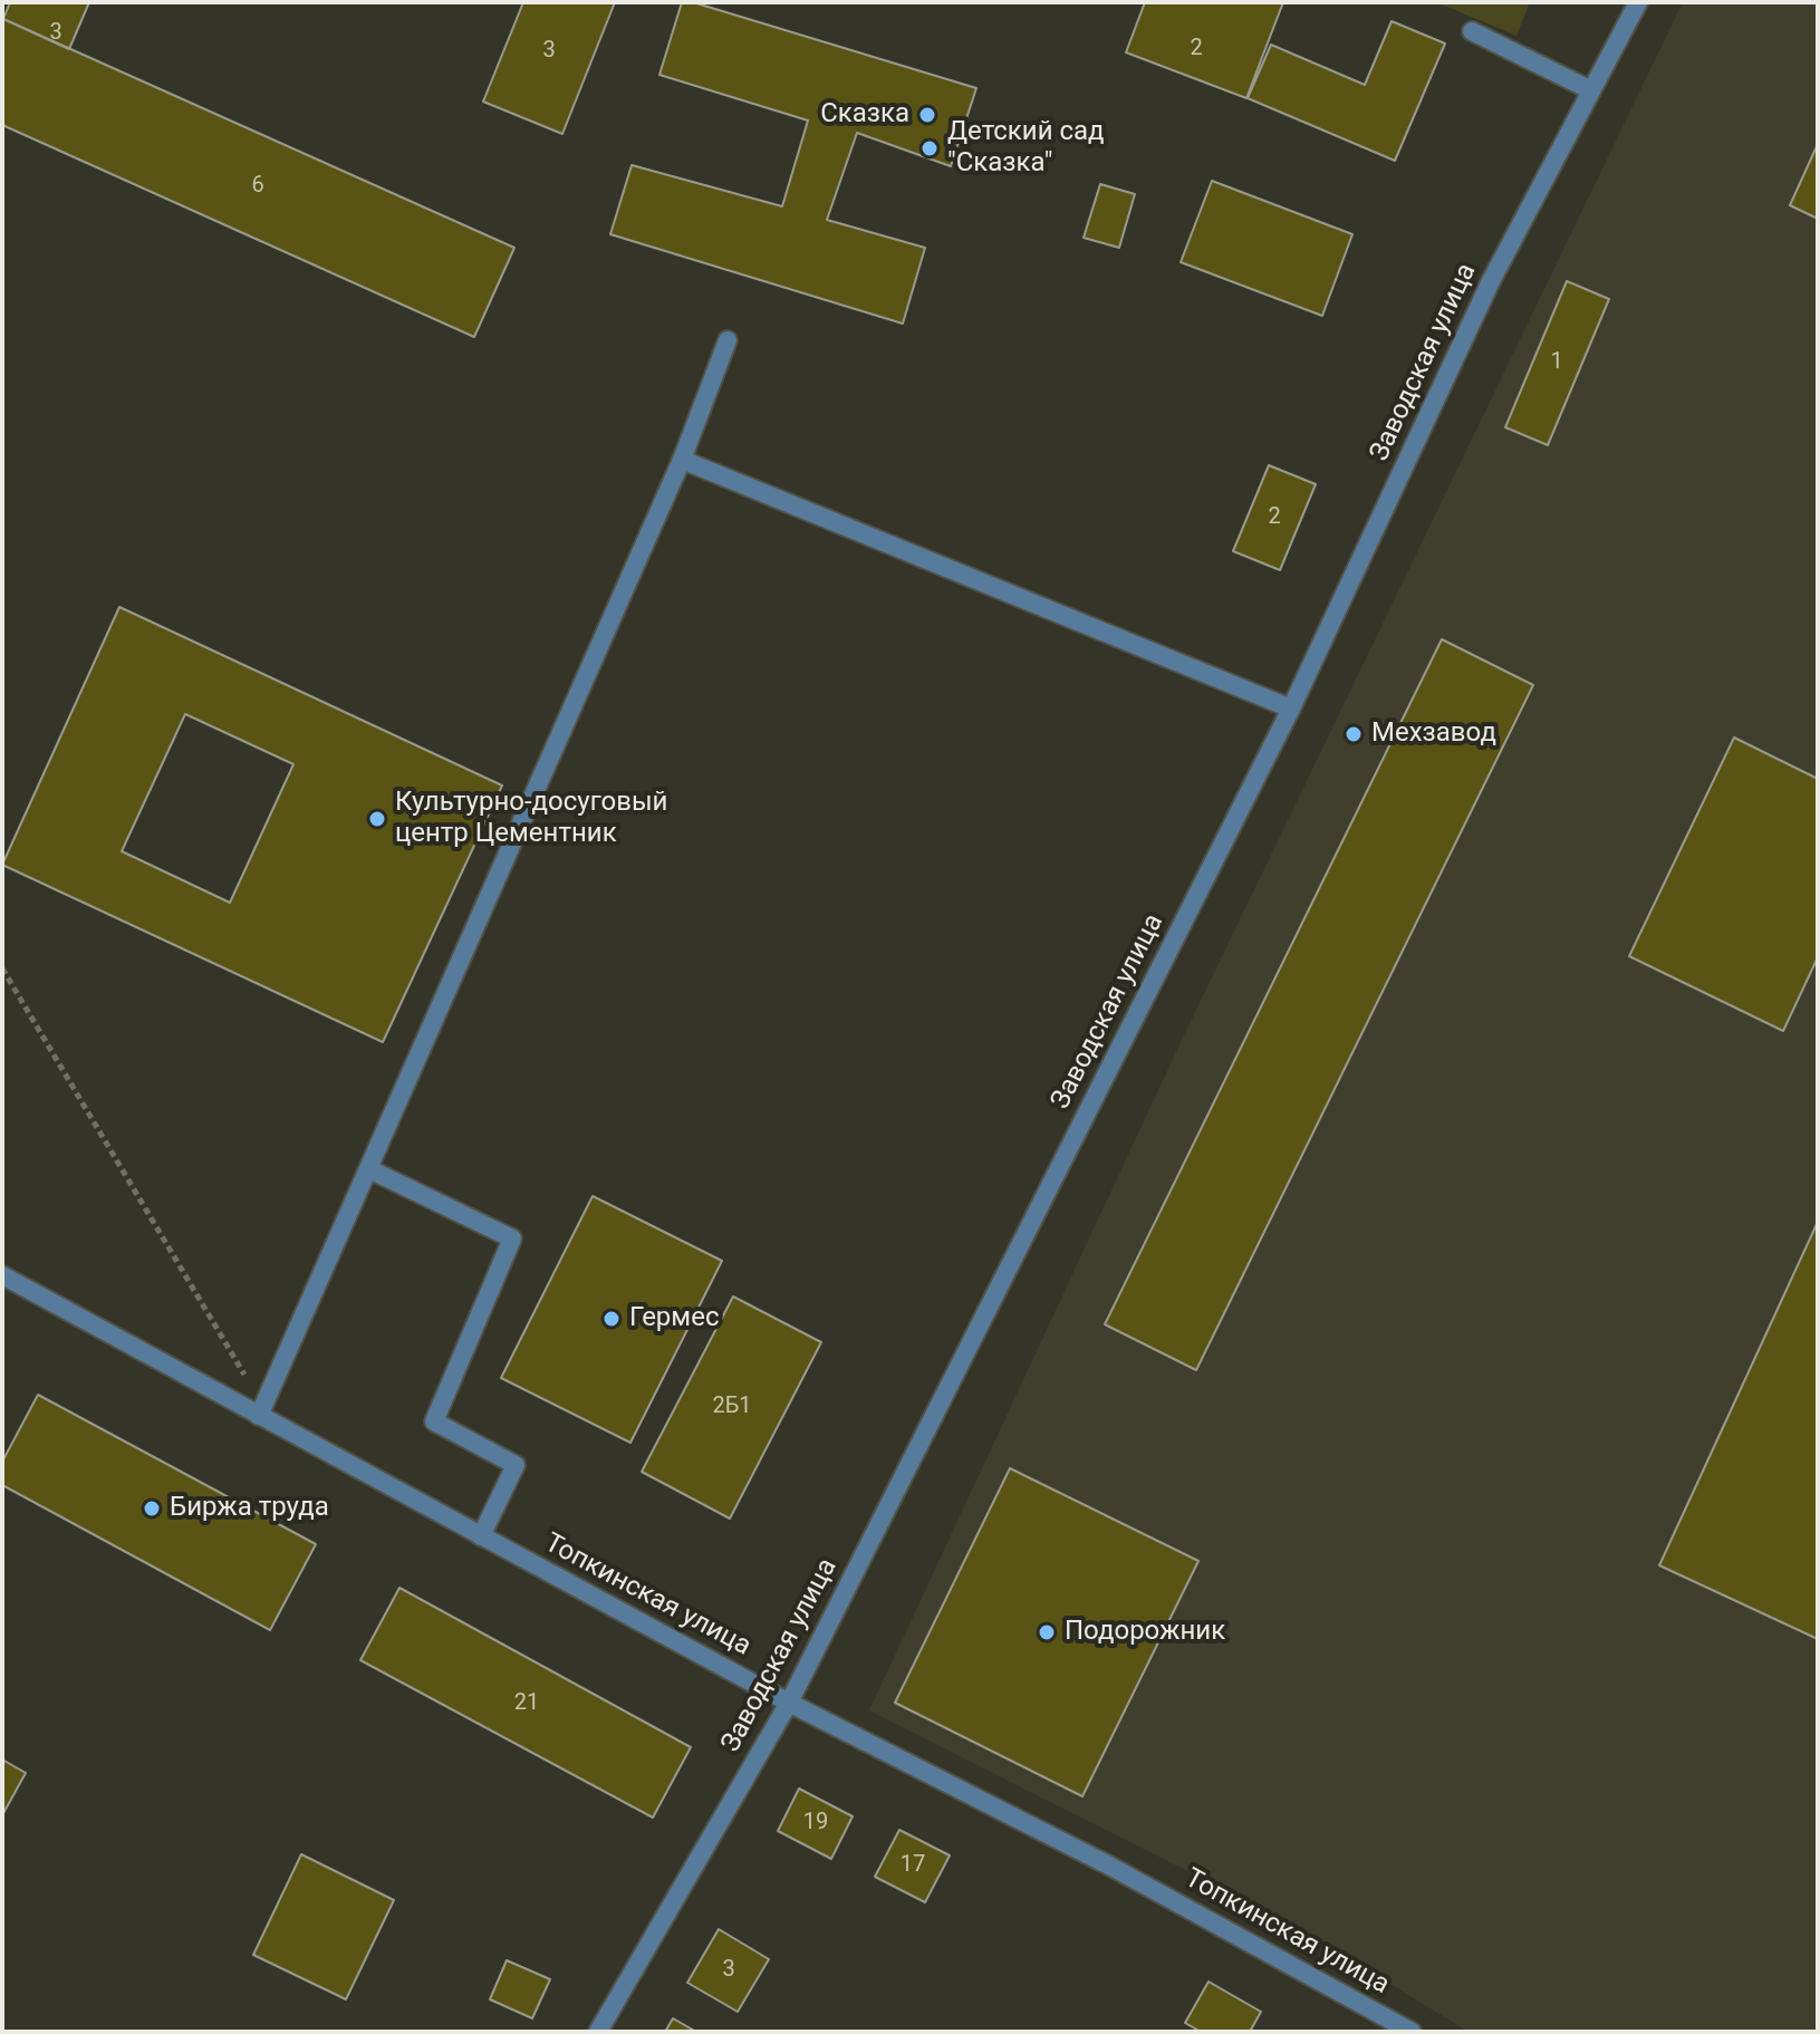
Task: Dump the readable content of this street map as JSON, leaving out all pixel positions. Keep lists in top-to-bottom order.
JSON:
{
  "streets": {
    "street": ["Заводская улица", "Топкинская улица"]
  },
  "crossings": [
    ["Заводская улица", "Топкинская улица"]
  ],
  "places": [
    "Сказка",
    "Детский сад \"Сказка\"",
    "Мехзавод",
    "Культурно-досуговый центр Цементник",
    "Гермес",
    "Биржа труда",
    "Подорожник"
  ],
  "house_numbers": [
    "3",
    "2",
    "3",
    "6",
    "1",
    "2",
    "2Б1",
    "21",
    "19",
    "17",
    "3"
  ]
}
